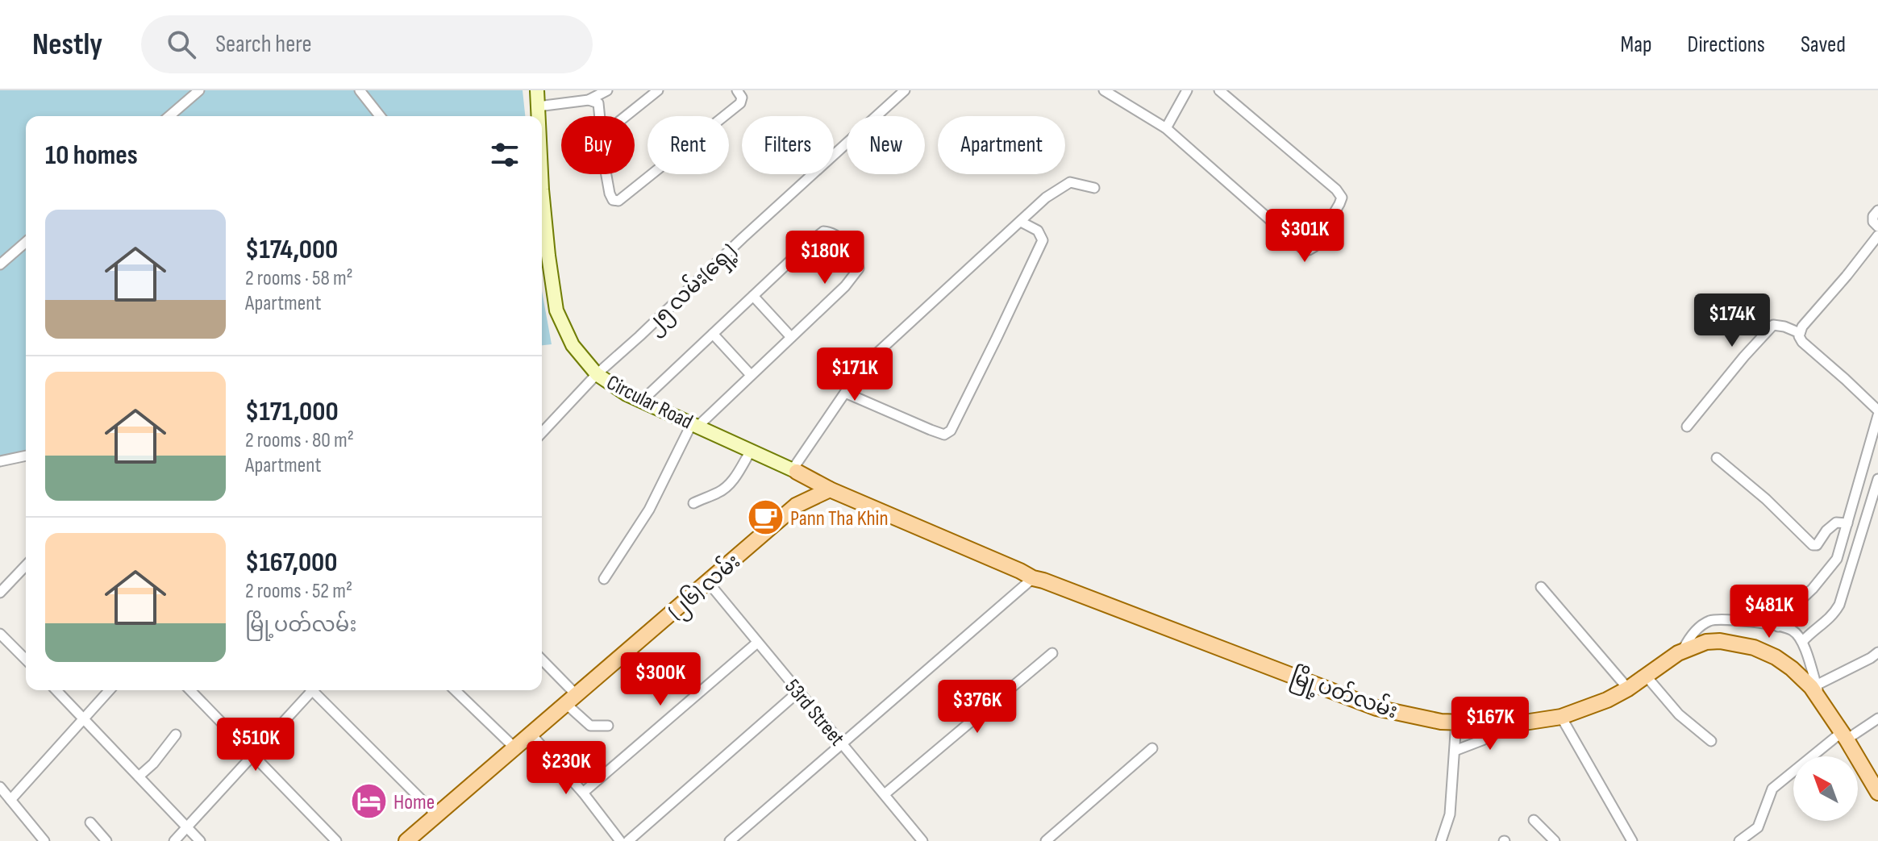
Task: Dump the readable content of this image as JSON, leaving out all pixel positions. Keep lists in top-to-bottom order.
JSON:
{
  "streets": {
    "main road": ["(၂၆) လမ်း", "မြို့ပတ်လမ်း"],
    "street": ["၂၅ လမ်း(ရှေ့)", "Circular Road", "53rd Street"]
  },
  "crossings": [
    ["၂၅ လမ်း(ရှေ့)", "Circular Road"],
    ["Circular Road", "မြို့ပတ်လမ်း"],
    ["(၂၆) လမ်း", "မြို့ပတ်လမ်း"],
    ["(၂၆) လမ်း", "53rd Street"]
  ],
  "places": {
    "cafe": ["Pann Tha Khin"],
    "hotel": ["Home"]
  },
  "north": "top left",
  "page": {
    "header": "Nestly",
    "search": "Search here",
    "nav": ["Map", "Directions", "Saved"],
    "chip": [
      "Buy",
      "Rent",
      "Filters",
      "New",
      "Apartment"
    ],
    "heading": "10 homes",
    "list": [
      {
        "name": "$174,000",
        "note": "2 rooms · 58 m² · Apartment"
      },
      {
        "name": "$171,000",
        "note": "2 rooms · 80 m² · Apartment"
      },
      {
        "name": "$167,000",
        "note": "2 rooms · 52 m² · မြို့ပတ်လမ်း"
      }
    ],
    "price": [
      "$301K",
      "$180K",
      "$174K",
      "$171K",
      "$481K",
      "$300K",
      "$376K",
      "$167K",
      "$510K",
      "$230K"
    ]
  }
}
